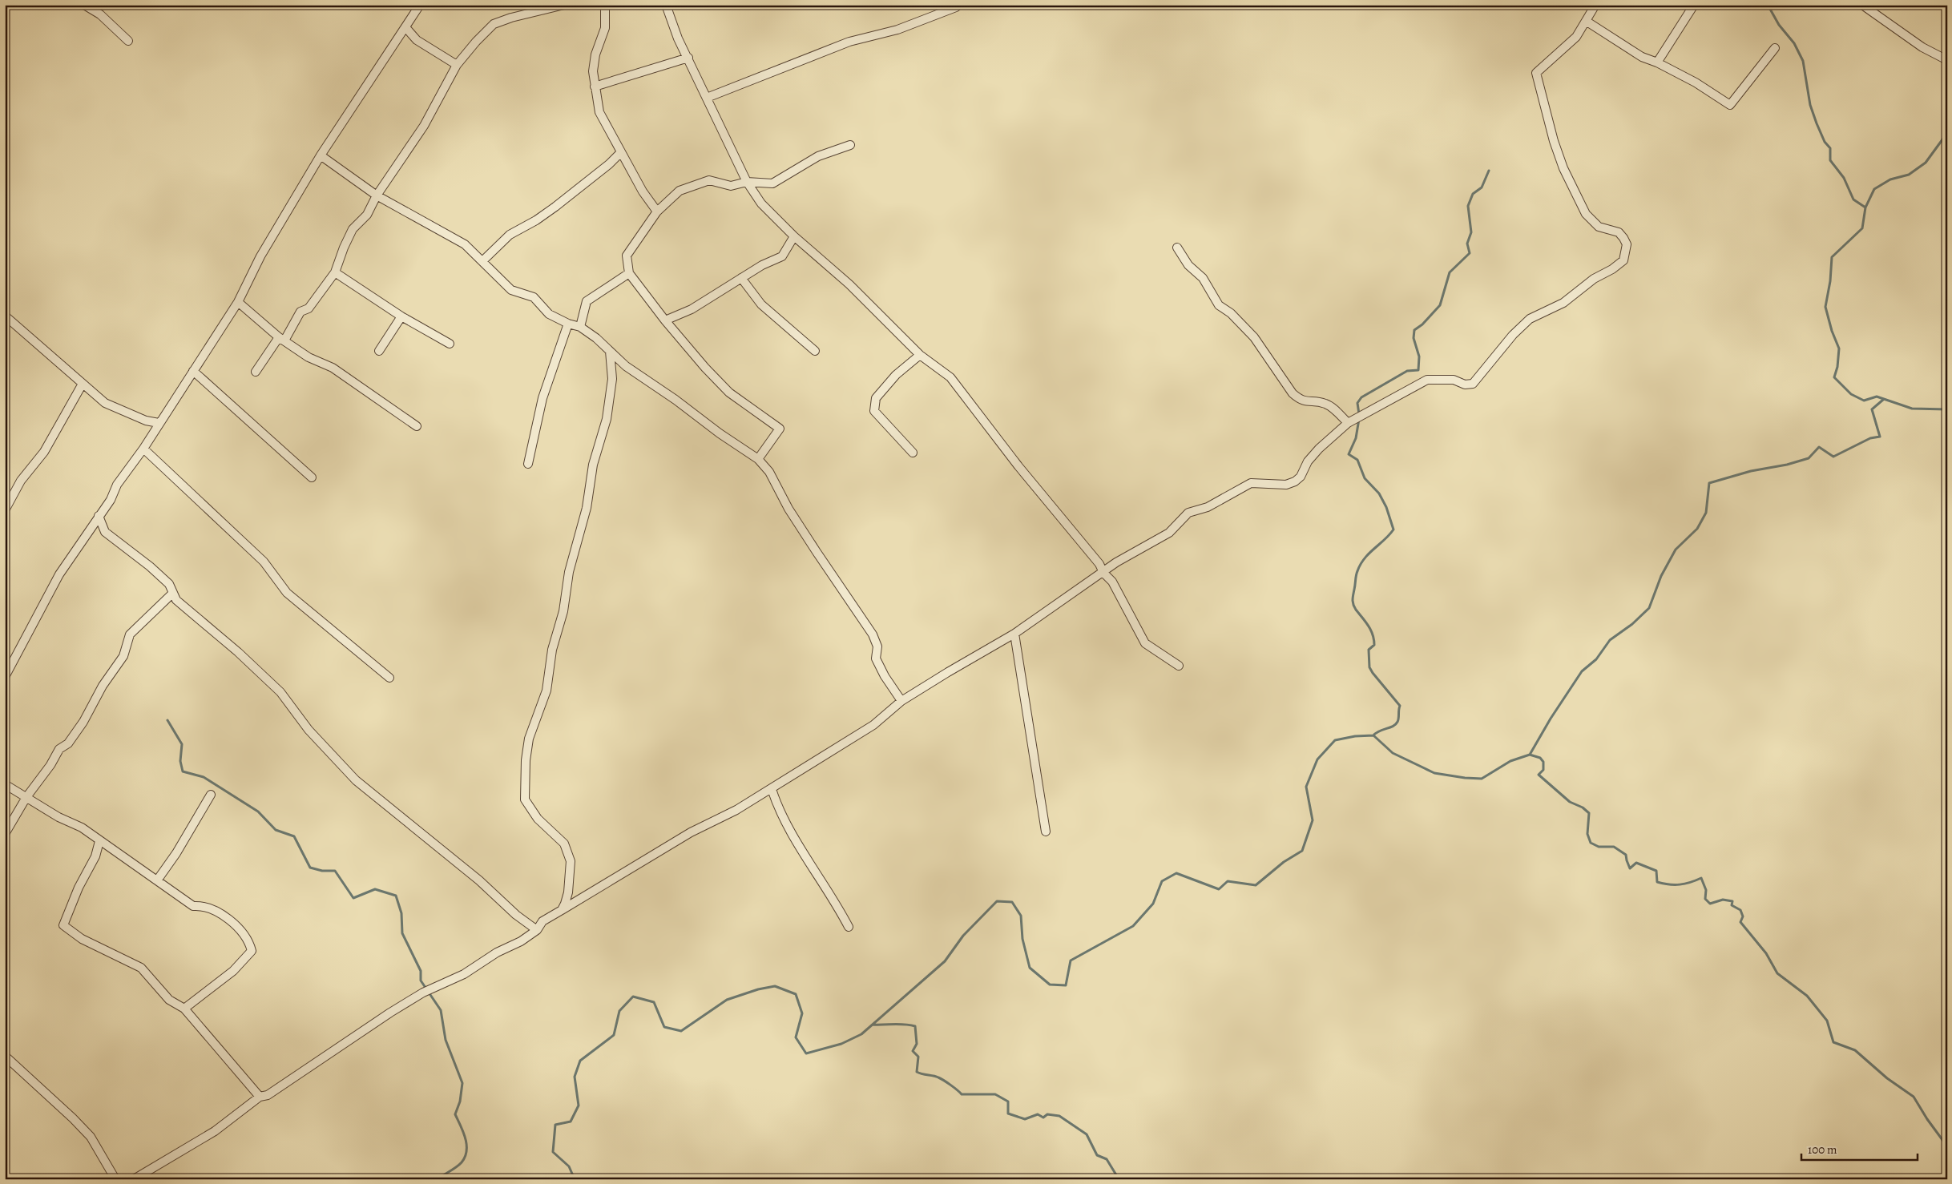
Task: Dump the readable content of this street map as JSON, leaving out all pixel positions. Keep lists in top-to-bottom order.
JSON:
{
  "scale_bar": "100 m"
}
